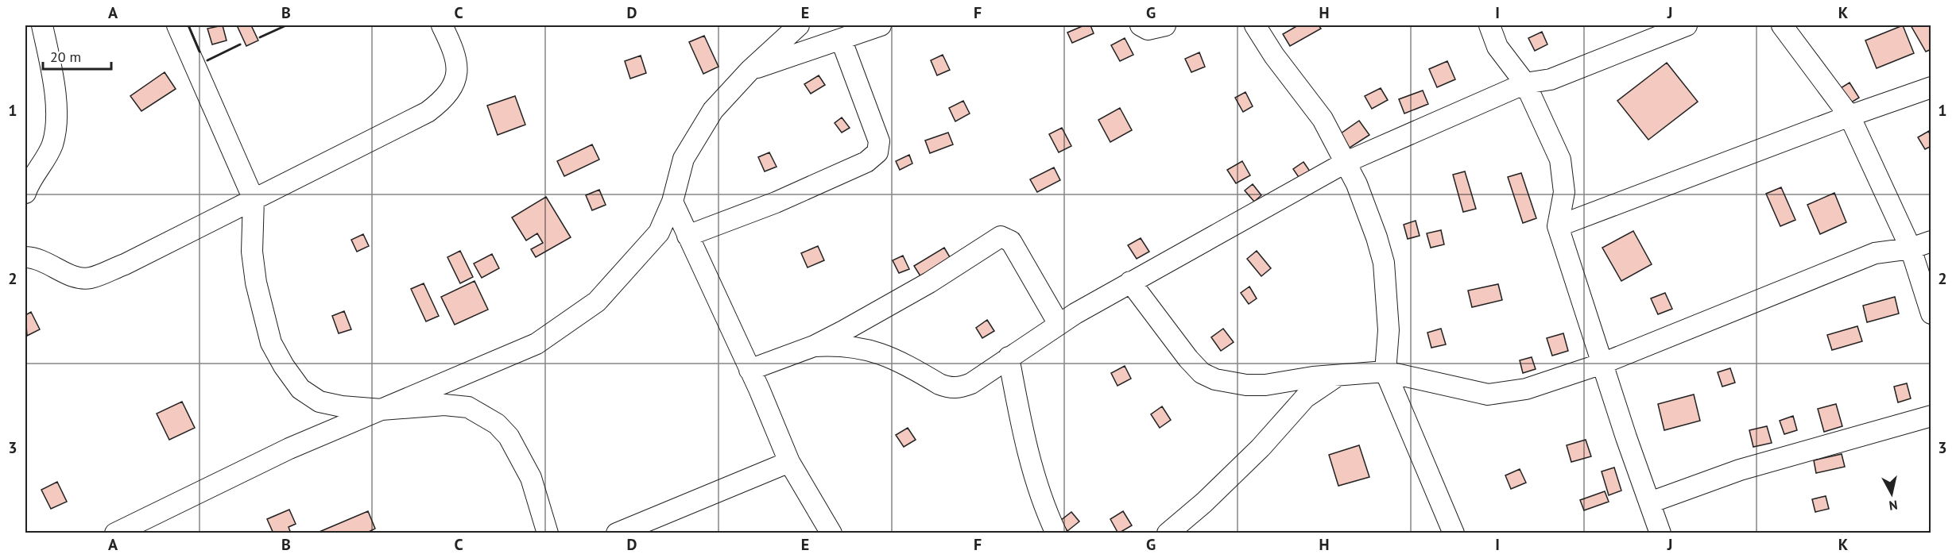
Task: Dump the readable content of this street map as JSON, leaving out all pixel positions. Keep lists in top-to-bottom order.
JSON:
{
  "scale_bar": "20 m",
  "north": "bottom",
  "grid": {
    "columns": [
      "A",
      "B",
      "C",
      "D",
      "E",
      "F",
      "G",
      "H",
      "I",
      "J",
      "K"
    ],
    "rows": ["1", "2", "3"]
  }
}
